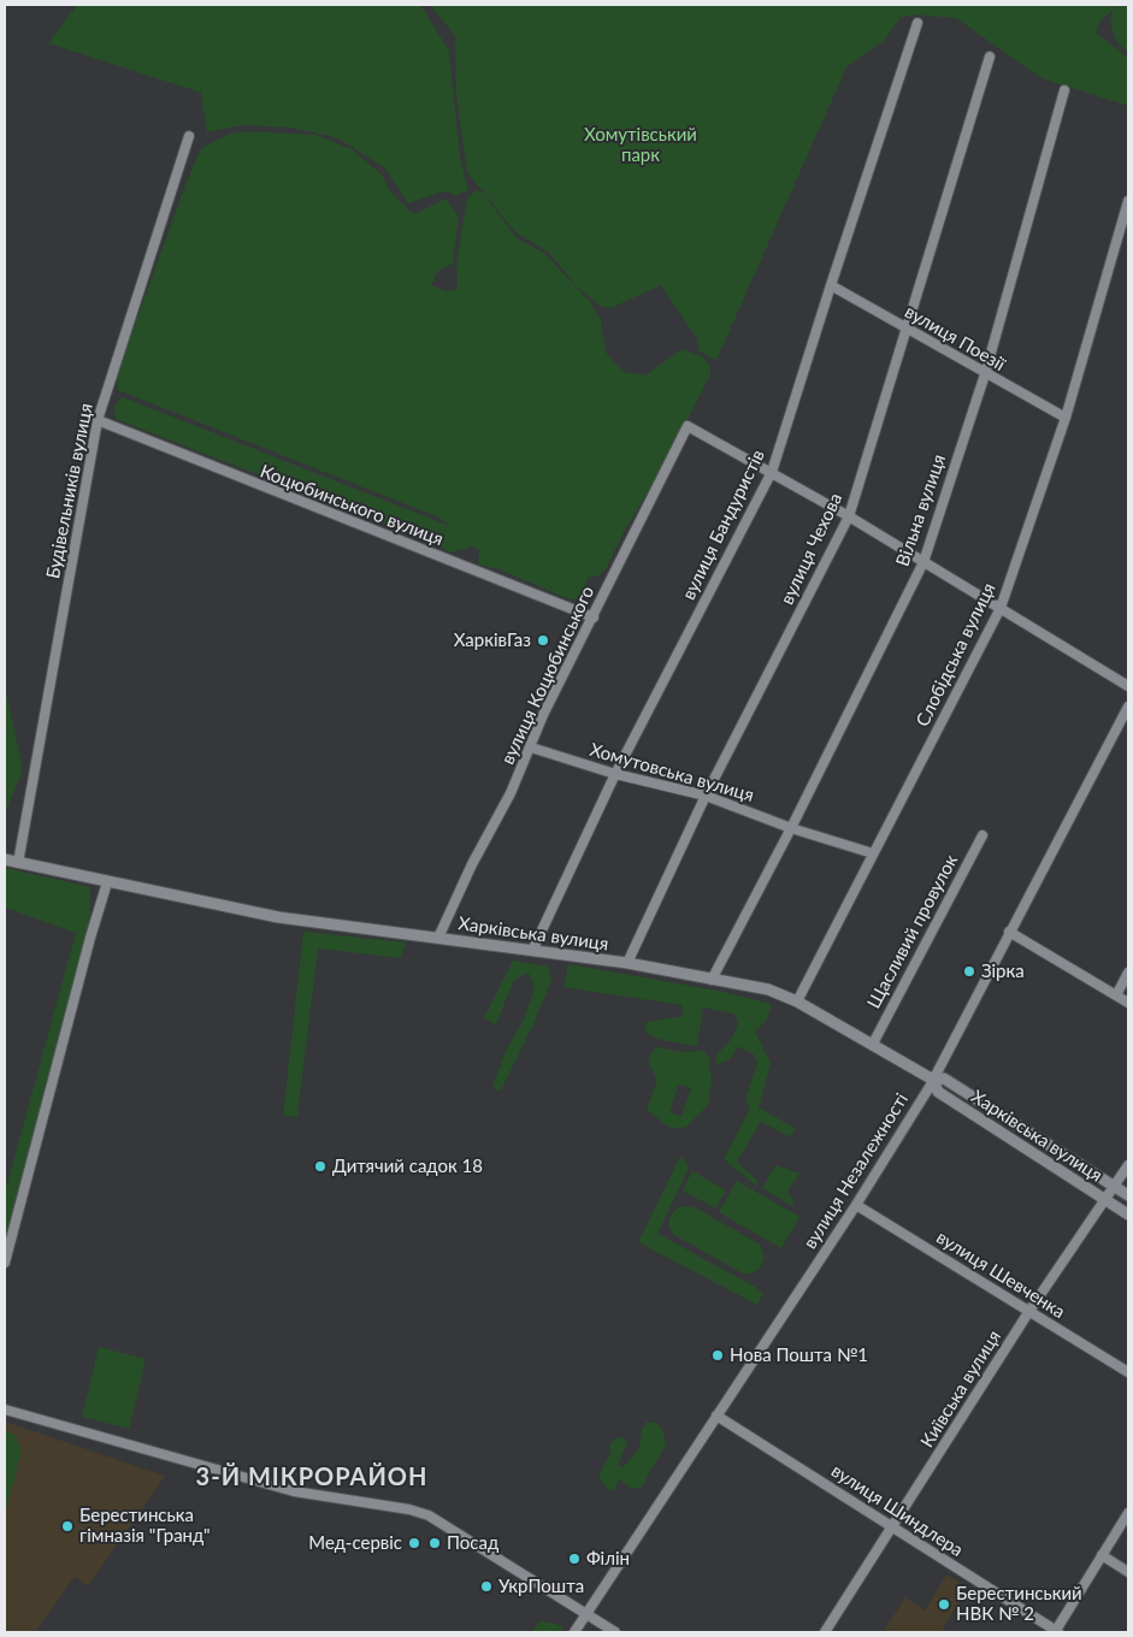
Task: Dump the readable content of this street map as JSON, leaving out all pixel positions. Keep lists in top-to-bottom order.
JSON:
{
  "streets": {
    "street": [
      "вулиця Поезії",
      "Будівельників вулиця",
      "Коцюбинського вулиця",
      "Вільна вулиця",
      "вулиця Бандуристів",
      "вулиця Чехова",
      "Слобідська вулиця",
      "вулиця Коцюбинського",
      "Хомутовська вулиця",
      "Щасливий провулок",
      "Харківська вулиця",
      "вулиця Незалежності",
      "вулиця Шевченка",
      "Київська вулиця",
      "вулиця Шиндлера"
    ]
  },
  "crossings": [
    ["вулиця Поезії", "Вільна вулиця"],
    ["вулиця Поезії", "вулиця Бандуристів"],
    ["вулиця Поезії", "вулиця Чехова"],
    ["вулиця Поезії", "Слобідська вулиця"],
    ["Будівельників вулиця", "Коцюбинського вулиця"],
    ["Будівельників вулиця", "Харківська вулиця"],
    ["Коцюбинського вулиця", "вулиця Коцюбинського"],
    ["Вільна вулиця", "Хомутовська вулиця"],
    ["Вільна вулиця", "Харківська вулиця"],
    ["вулиця Бандуристів", "вулиця Коцюбинського"],
    ["вулиця Бандуристів", "Хомутовська вулиця"],
    ["вулиця Бандуристів", "Харківська вулиця"],
    ["вулиця Чехова", "Хомутовська вулиця"],
    ["вулиця Чехова", "Харківська вулиця"],
    ["Слобідська вулиця", "Хомутовська вулиця"],
    ["Слобідська вулиця", "Харківська вулиця"],
    ["вулиця Коцюбинського", "Хомутовська вулиця"],
    ["вулиця Коцюбинського", "Харківська вулиця"],
    ["Щасливий провулок", "Харківська вулиця"],
    ["Харківська вулиця", "вулиця Незалежності"],
    ["Харківська вулиця", "Київська вулиця"],
    ["вулиця Незалежності", "вулиця Шевченка"],
    ["вулиця Незалежності", "вулиця Шиндлера"],
    ["вулиця Шевченка", "Київська вулиця"],
    ["Київська вулиця", "вулиця Шиндлера"]
  ],
  "districts": ["3-Й МІКРОРАЙОН"],
  "parks": ["Хомутівський парк"],
  "places": [
    "ХарківГаз",
    "Зірка",
    "Дитячий садок 18",
    "Нова Пошта №1",
    "Берестинська гімназія \"Гранд\"",
    "Мед-сервіс",
    "Посад",
    "Філін",
    "УкрПошта",
    "Берестинський НВК № 2"
  ]
}
